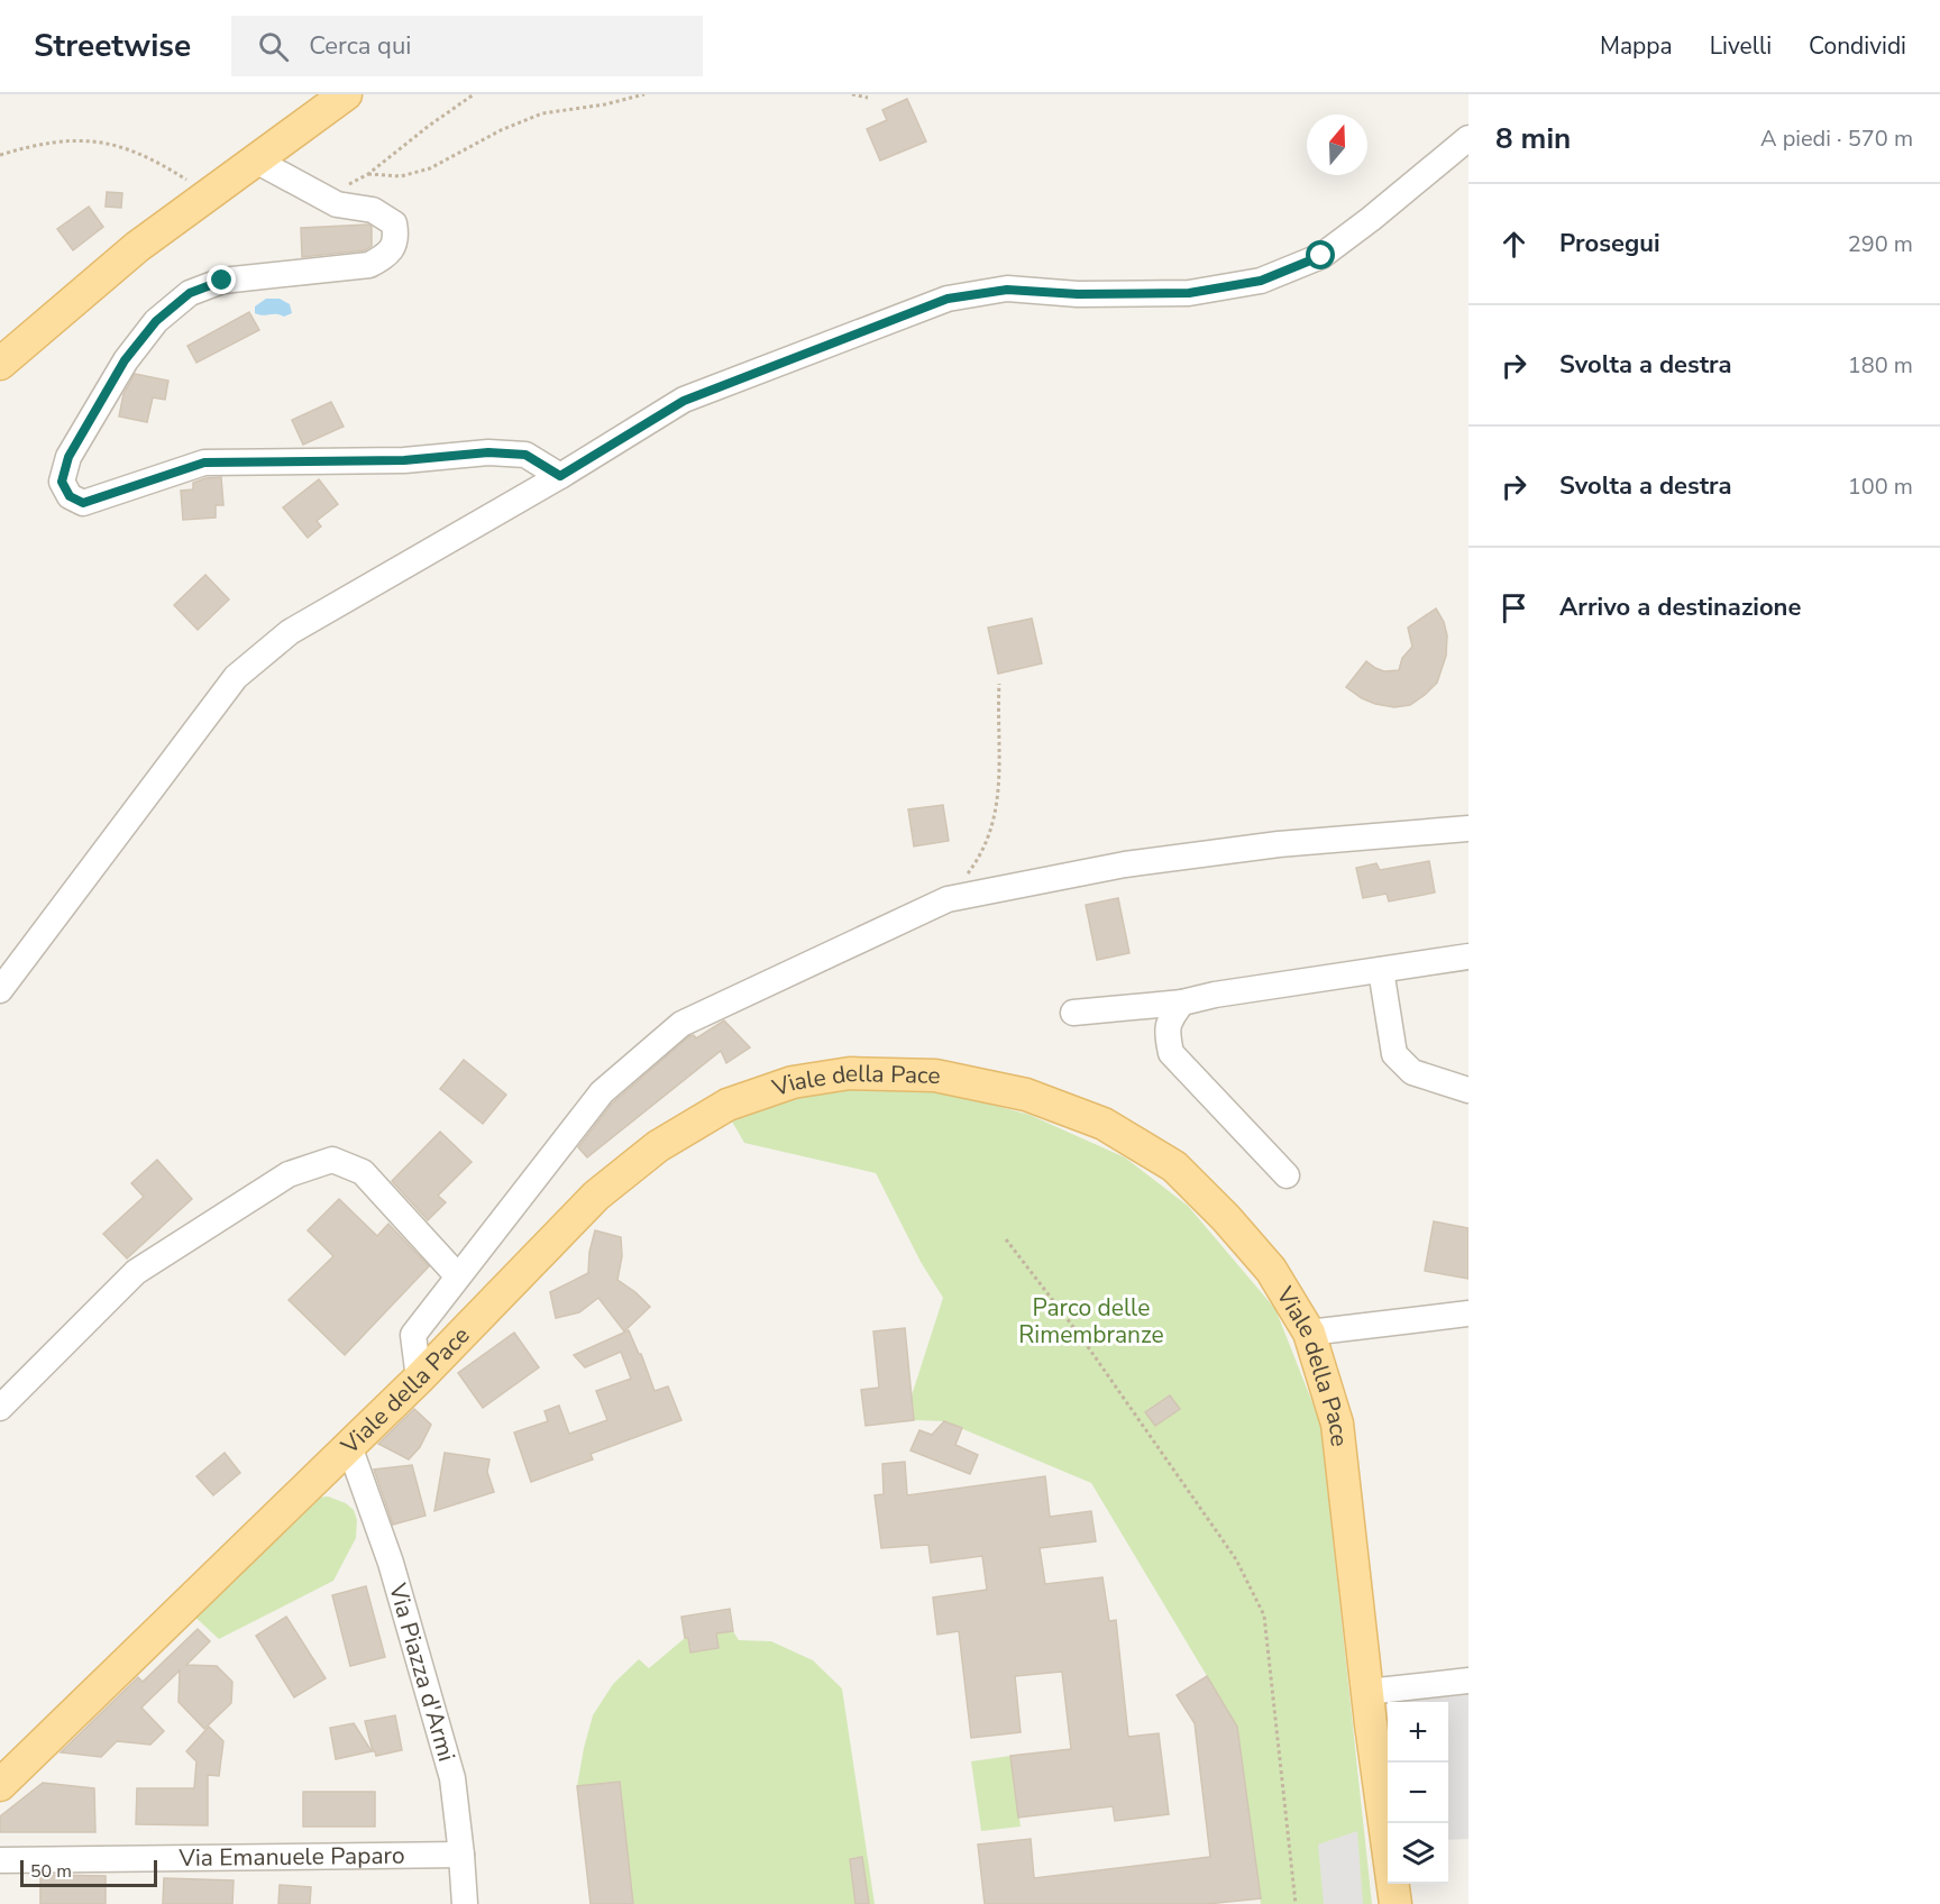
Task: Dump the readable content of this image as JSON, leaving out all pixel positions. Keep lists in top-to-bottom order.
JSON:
{
  "streets": {
    "main road": ["Viale della Pace"],
    "street": ["Via Piazza d'Armi", "Via Emanuele Paparo"]
  },
  "crossings": [
    ["Viale della Pace", "Via Piazza d'Armi"],
    ["Via Piazza d'Armi", "Via Emanuele Paparo"]
  ],
  "parks": ["Parco delle Rimembranze"],
  "scale_bar": "50 m",
  "north": "top",
  "page": {
    "header": "Streetwise",
    "search": "Cerca qui",
    "nav": ["Mappa", "Livelli", "Condividi"],
    "heading": ["8 min", "A piedi · 570 m"],
    "list": [
      ["Prosegui", "290 m"],
      ["Svolta a destra", "180 m"],
      ["Svolta a destra", "100 m"],
      "Arrivo a destinazione"
    ],
    "map_buttons": ["+", "−"],
    "scale": "50 m"
  }
}
